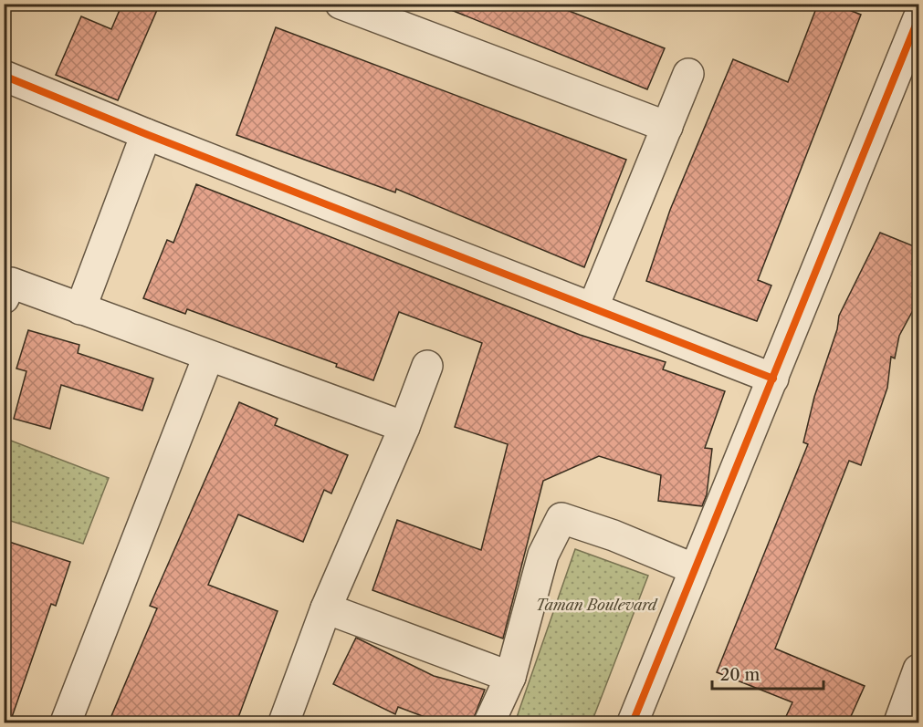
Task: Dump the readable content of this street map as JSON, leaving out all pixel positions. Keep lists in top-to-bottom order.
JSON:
{
  "parks": ["Taman Boulevard"],
  "scale_bar": "20 m"
}
